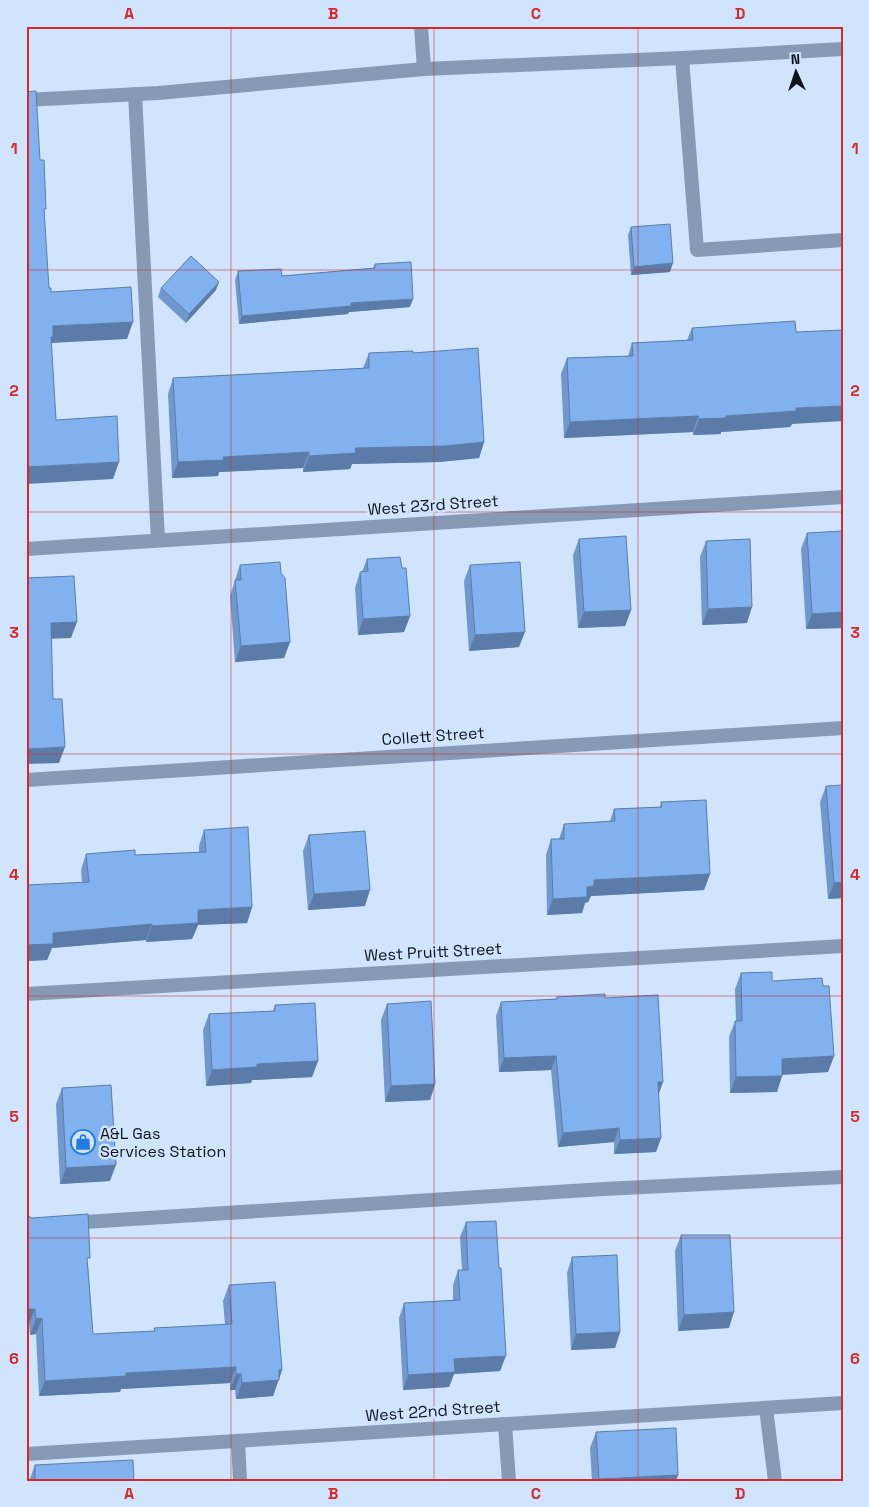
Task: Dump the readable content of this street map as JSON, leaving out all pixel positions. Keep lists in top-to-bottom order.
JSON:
{
  "streets": {
    "street": [
      "West 23rd Street",
      "Collett Street",
      "West Pruitt Street",
      "West 22nd Street"
    ]
  },
  "places": {
    "shop": ["A&L Gas Services Station"]
  },
  "north": "top",
  "grid": {
    "columns": [
      "A",
      "B",
      "C",
      "D"
    ],
    "rows": [
      "1",
      "2",
      "3",
      "4",
      "5",
      "6"
    ]
  }
}
